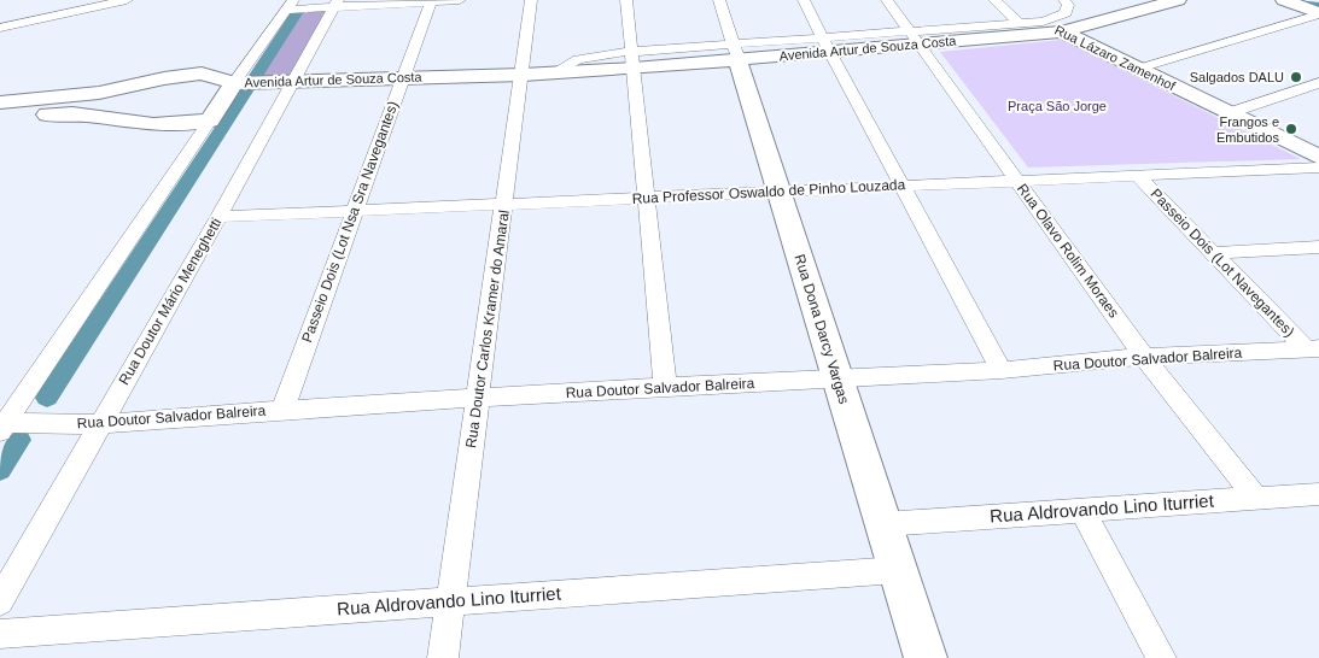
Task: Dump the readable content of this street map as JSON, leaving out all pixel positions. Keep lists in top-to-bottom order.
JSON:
{
  "streets": {
    "street": [
      "Avenida Artur de Souza Costa",
      "Rua Lázaro Zamenhof",
      "Rua Professor Oswaldo de Pinho Louzada",
      "Passeio Dois (Lot Nsa Sra Navegantes)",
      "Rua Olavo Rolim Moraes",
      "Passeio Dois (Lot Navegantes)",
      "Rua Doutor Mário Meneghetti",
      "Rua Doutor Carlos Kramer do Amaral",
      "Rua Dona Darcy Vargas",
      "Rua Doutor Salvador Balreira",
      "Rua Aldrovando Lino Iturriet"
    ]
  },
  "crossings": [
    ["Avenida Artur de Souza Costa", "Rua Lázaro Zamenhof"],
    ["Avenida Artur de Souza Costa", "Passeio Dois (Lot Nsa Sra Navegantes)"],
    ["Avenida Artur de Souza Costa", "Rua Olavo Rolim Moraes"],
    ["Avenida Artur de Souza Costa", "Rua Doutor Mário Meneghetti"],
    ["Avenida Artur de Souza Costa", "Rua Doutor Carlos Kramer do Amaral"],
    ["Avenida Artur de Souza Costa", "Rua Dona Darcy Vargas"],
    ["Rua Professor Oswaldo de Pinho Louzada", "Passeio Dois (Lot Nsa Sra Navegantes)"],
    ["Rua Professor Oswaldo de Pinho Louzada", "Rua Olavo Rolim Moraes"],
    ["Rua Professor Oswaldo de Pinho Louzada", "Passeio Dois (Lot Navegantes)"],
    ["Rua Professor Oswaldo de Pinho Louzada", "Rua Doutor Mário Meneghetti"],
    ["Rua Professor Oswaldo de Pinho Louzada", "Rua Doutor Carlos Kramer do Amaral"],
    ["Rua Professor Oswaldo de Pinho Louzada", "Rua Dona Darcy Vargas"],
    ["Passeio Dois (Lot Nsa Sra Navegantes)", "Rua Doutor Salvador Balreira"],
    ["Rua Olavo Rolim Moraes", "Rua Doutor Salvador Balreira"],
    ["Rua Olavo Rolim Moraes", "Rua Aldrovando Lino Iturriet"],
    ["Passeio Dois (Lot Navegantes)", "Rua Doutor Salvador Balreira"],
    ["Rua Doutor Mário Meneghetti", "Rua Doutor Salvador Balreira"],
    ["Rua Doutor Carlos Kramer do Amaral", "Rua Doutor Salvador Balreira"],
    ["Rua Doutor Carlos Kramer do Amaral", "Rua Aldrovando Lino Iturriet"],
    ["Rua Dona Darcy Vargas", "Rua Doutor Salvador Balreira"],
    ["Rua Dona Darcy Vargas", "Rua Aldrovando Lino Iturriet"]
  ],
  "parks": ["Praça São Jorge"],
  "places": ["Salgados DALU", "Frangos e Embutidos"]
}
